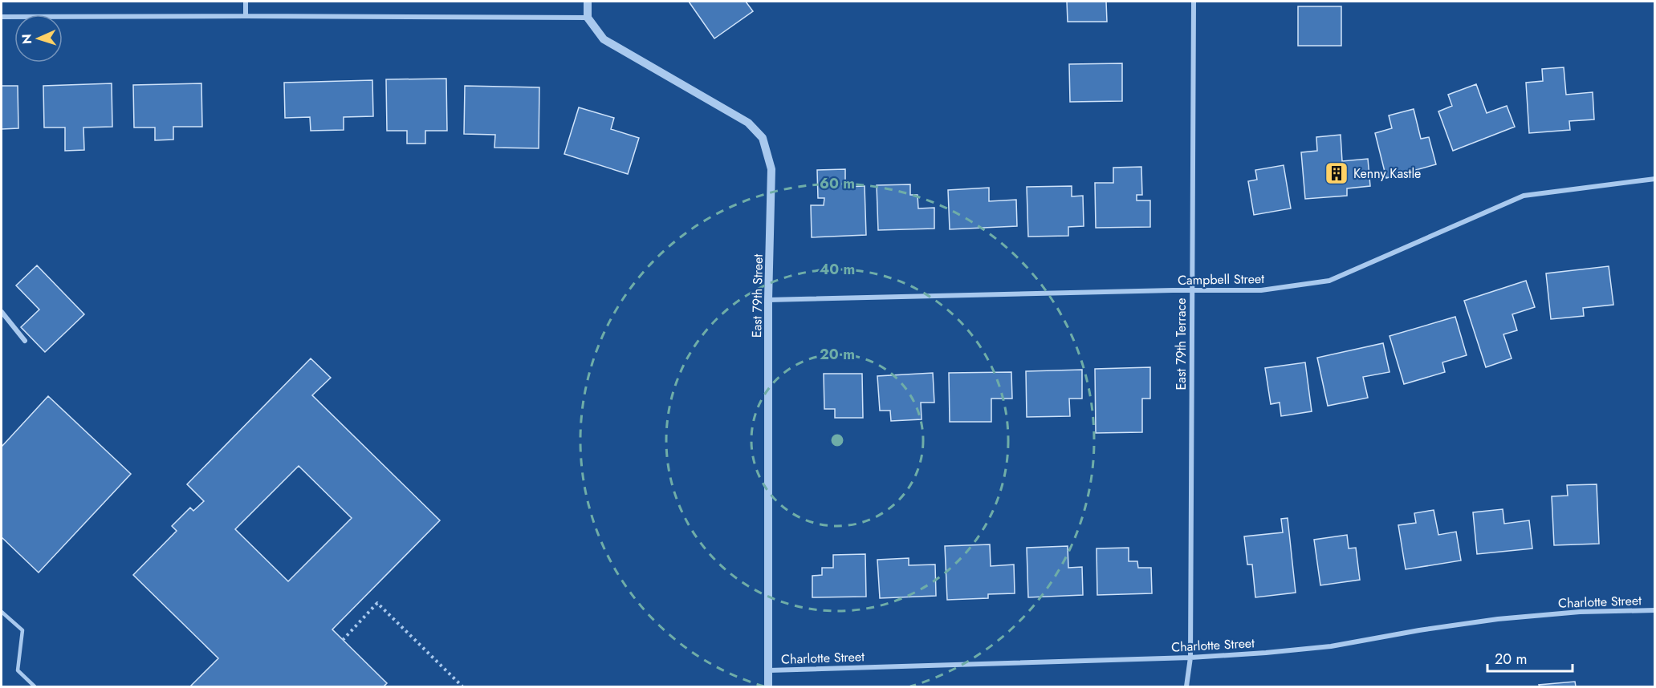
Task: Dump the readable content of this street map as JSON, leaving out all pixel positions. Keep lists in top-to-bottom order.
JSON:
{
  "streets": {
    "street": [
      "Campbell Street",
      "East 79th Street",
      "East 79th Terrace",
      "Charlotte Street"
    ]
  },
  "crossings": [
    ["Campbell Street", "East 79th Street"],
    ["Campbell Street", "East 79th Terrace"],
    ["East 79th Street", "Charlotte Street"],
    ["East 79th Terrace", "Charlotte Street"]
  ],
  "places": {
    "building": ["Kenny Kastle"]
  },
  "scale_bar": "20 m",
  "north": "left",
  "rings": ["60 m", "40 m", "20 m"]
}
